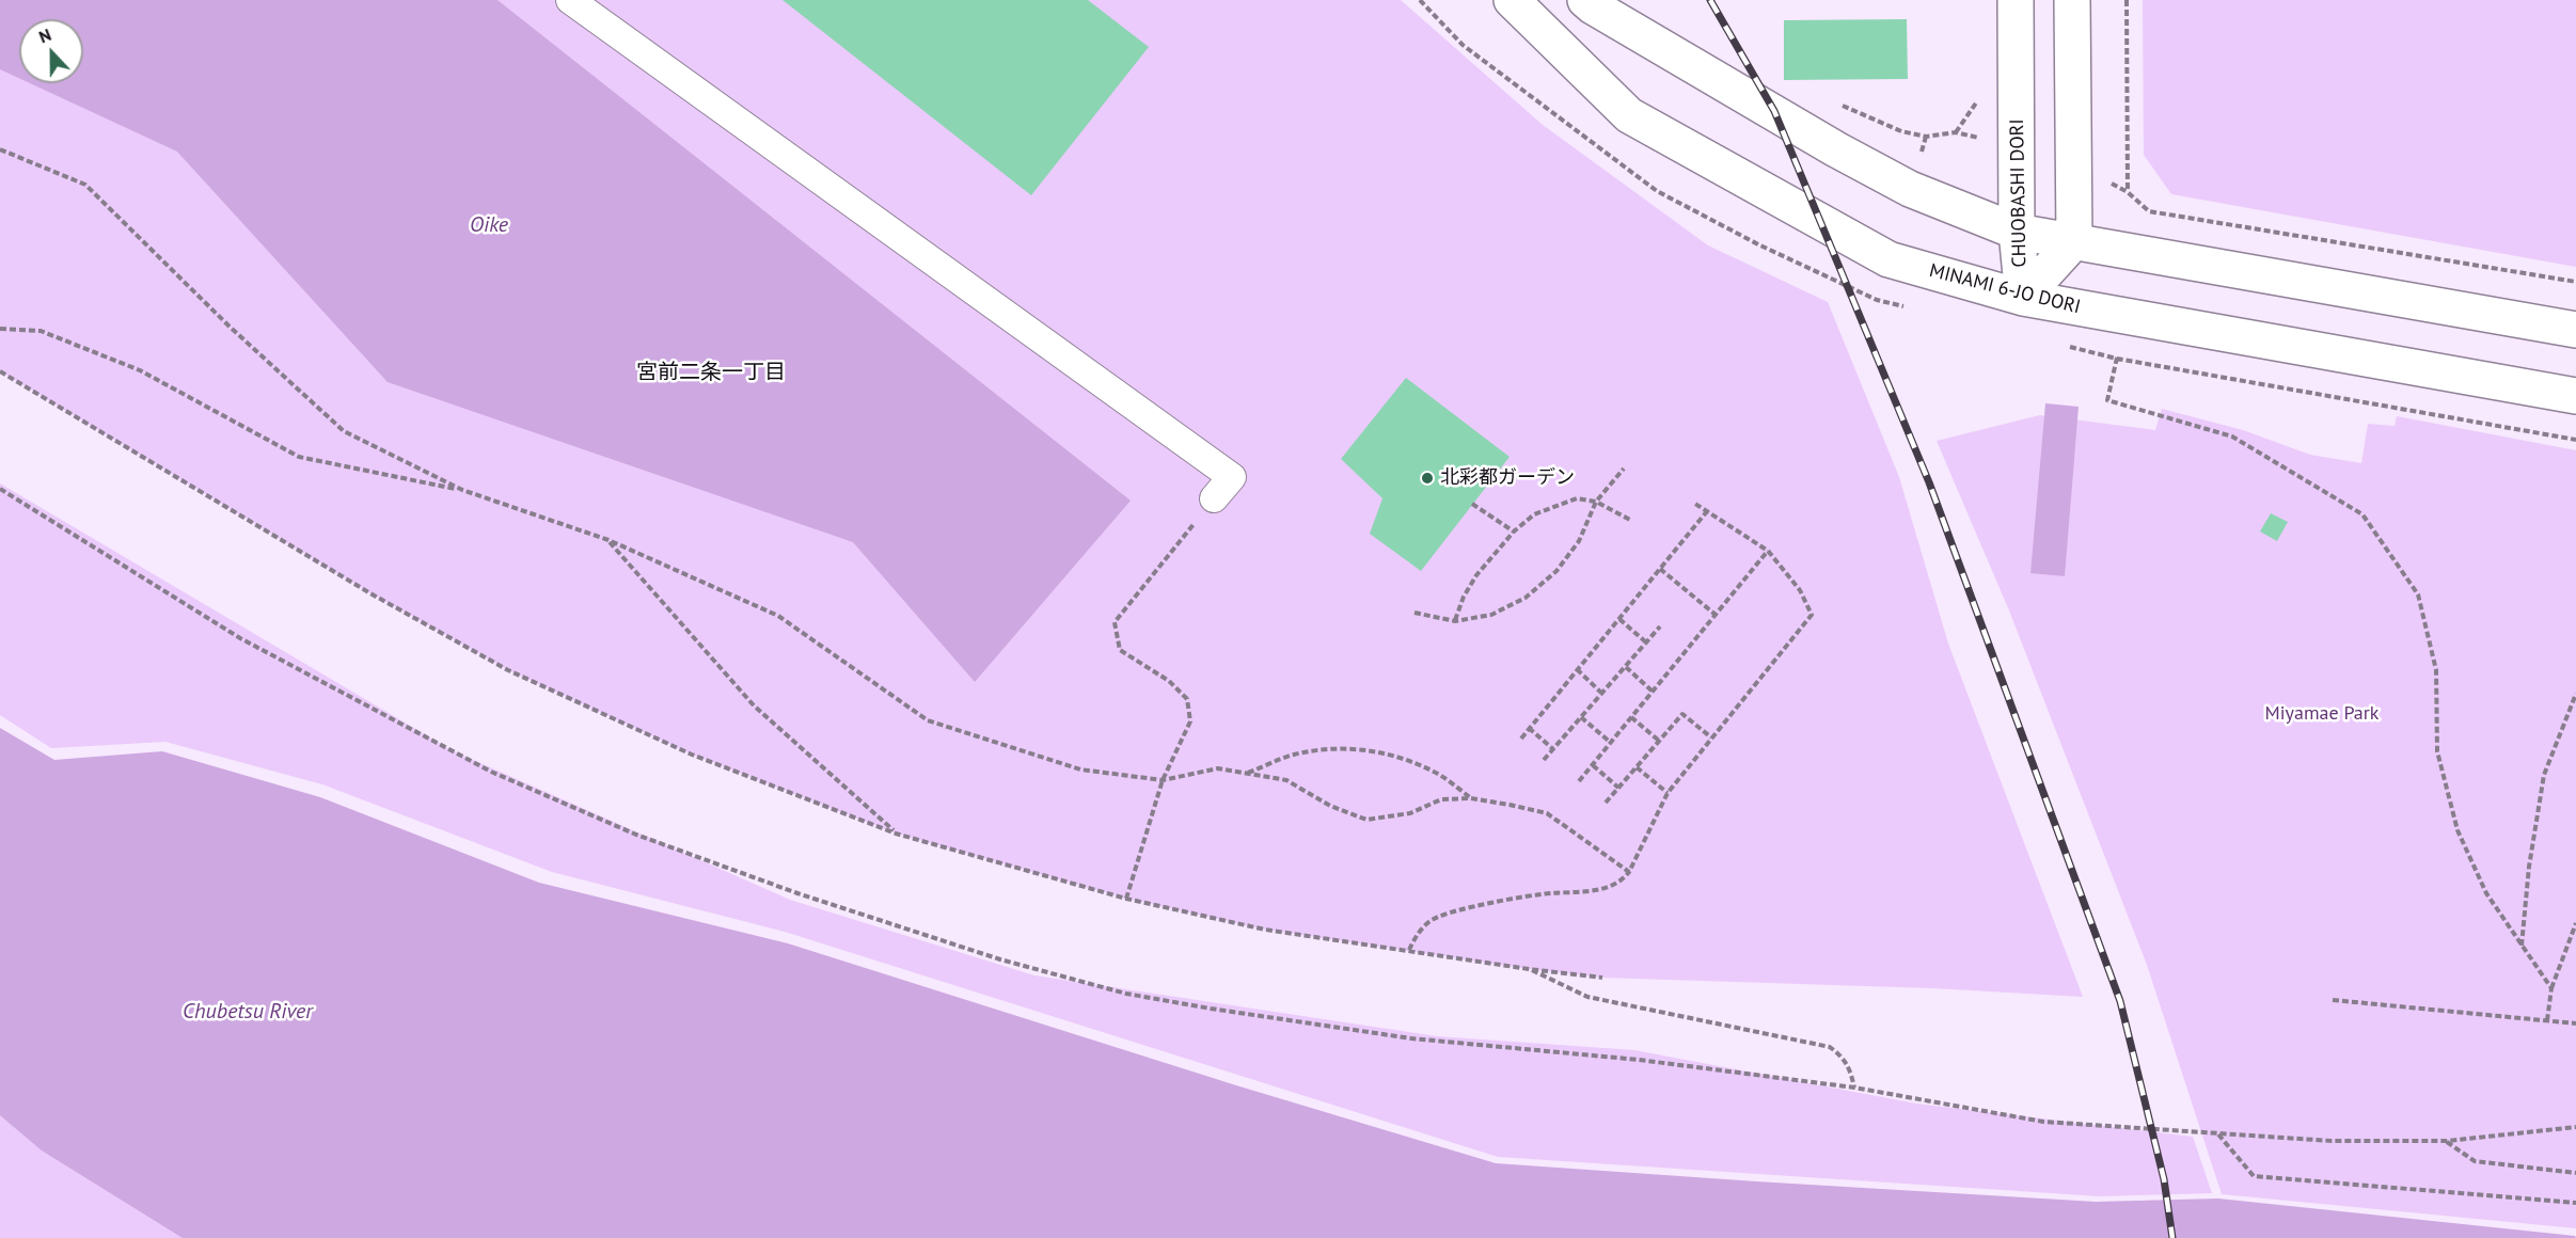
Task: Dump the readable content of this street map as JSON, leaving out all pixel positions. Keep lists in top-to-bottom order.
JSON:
{
  "streets": {
    "street": ["CHUOBASHI DORI", "MINAMI 6-JO DORI"]
  },
  "crossings": [
    ["CHUOBASHI DORI", "MINAMI 6-JO DORI"]
  ],
  "districts": ["宮前二条一丁目"],
  "water": ["Oike", "Chubetsu River"],
  "parks": ["Miyamae Park"],
  "places": ["北彩都ガーデン"],
  "north": "top"
}
